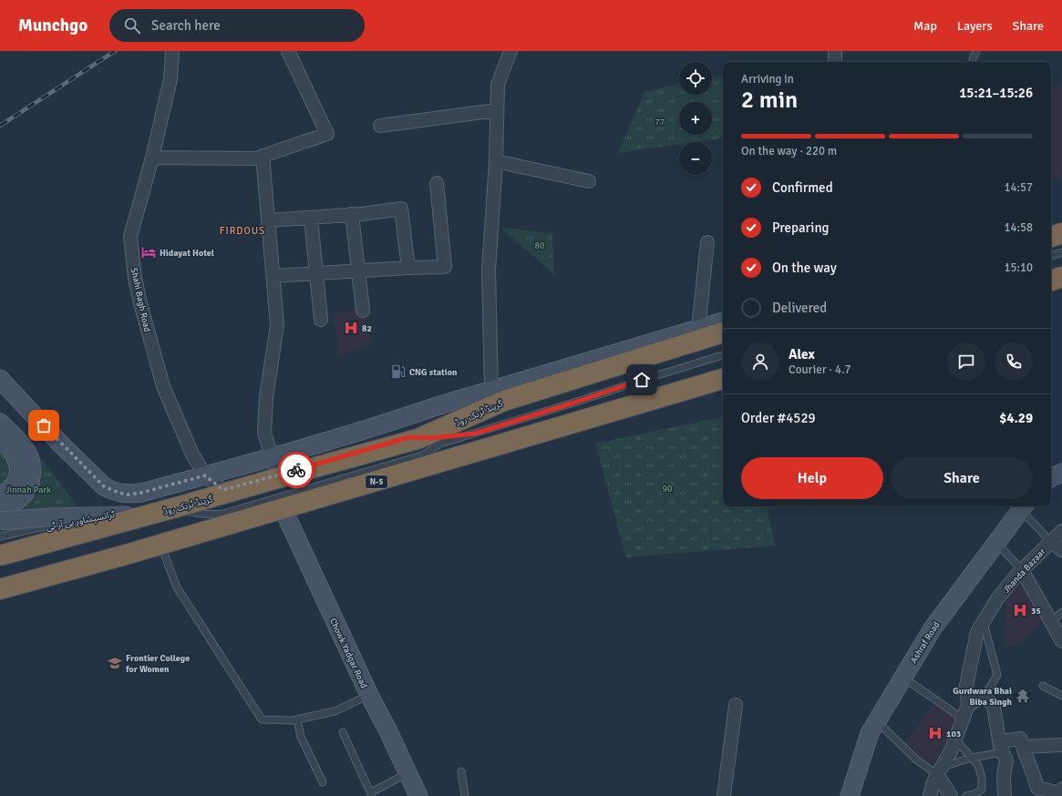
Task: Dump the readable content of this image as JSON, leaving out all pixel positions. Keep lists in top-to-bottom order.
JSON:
{
  "streets": {
    "highway": ["گرینڈ ٹرنک روڈ", "N-5"],
    "street": [
      "Shahi Bagh Road",
      "Jhanda Bazaar",
      "Ashraf Road",
      "Chowk Yadgar Road"
    ],
    "lane": ["ٹرانسپشاور بی آر ٹی"]
  },
  "crossings": [
    ["Shahi Bagh Road", "ٹرانسپشاور بی آر ٹی"],
    ["گرینڈ ٹرنک روڈ", "ٹرانسپشاور بی آر ٹی"],
    ["N-5", "Chowk Yadgar Road"]
  ],
  "districts": ["FIRDOUS"],
  "parks": [
    "77",
    "80",
    "90",
    "Jinnah Park"
  ],
  "places": {
    "hotel": ["Hidayat Hotel"],
    "hospital": ["82", "35", "103"],
    "fuel station": ["CNG station"],
    "school or university": ["Frontier College for Women"],
    "temple": ["Gurdwara Bhai Biba Singh"]
  },
  "page": {
    "header": "Munchgo",
    "search": "Search here",
    "nav": ["Map", "Layers", "Share"],
    "map_buttons": ["+", "−"],
    "heading": ["2 min", "Arriving in", "15:21–15:26"],
    "panel": [
      "Alex",
      "Courier · 4.7",
      "Order #4529",
      "$4.29"
    ],
    "bar": "On the way · 220 m",
    "list": [
      ["Confirmed", "14:57"],
      ["Preparing", "14:58"],
      ["On the way", "15:10"],
      "Delivered"
    ],
    "buttons": ["Help", "Share"]
  }
}
